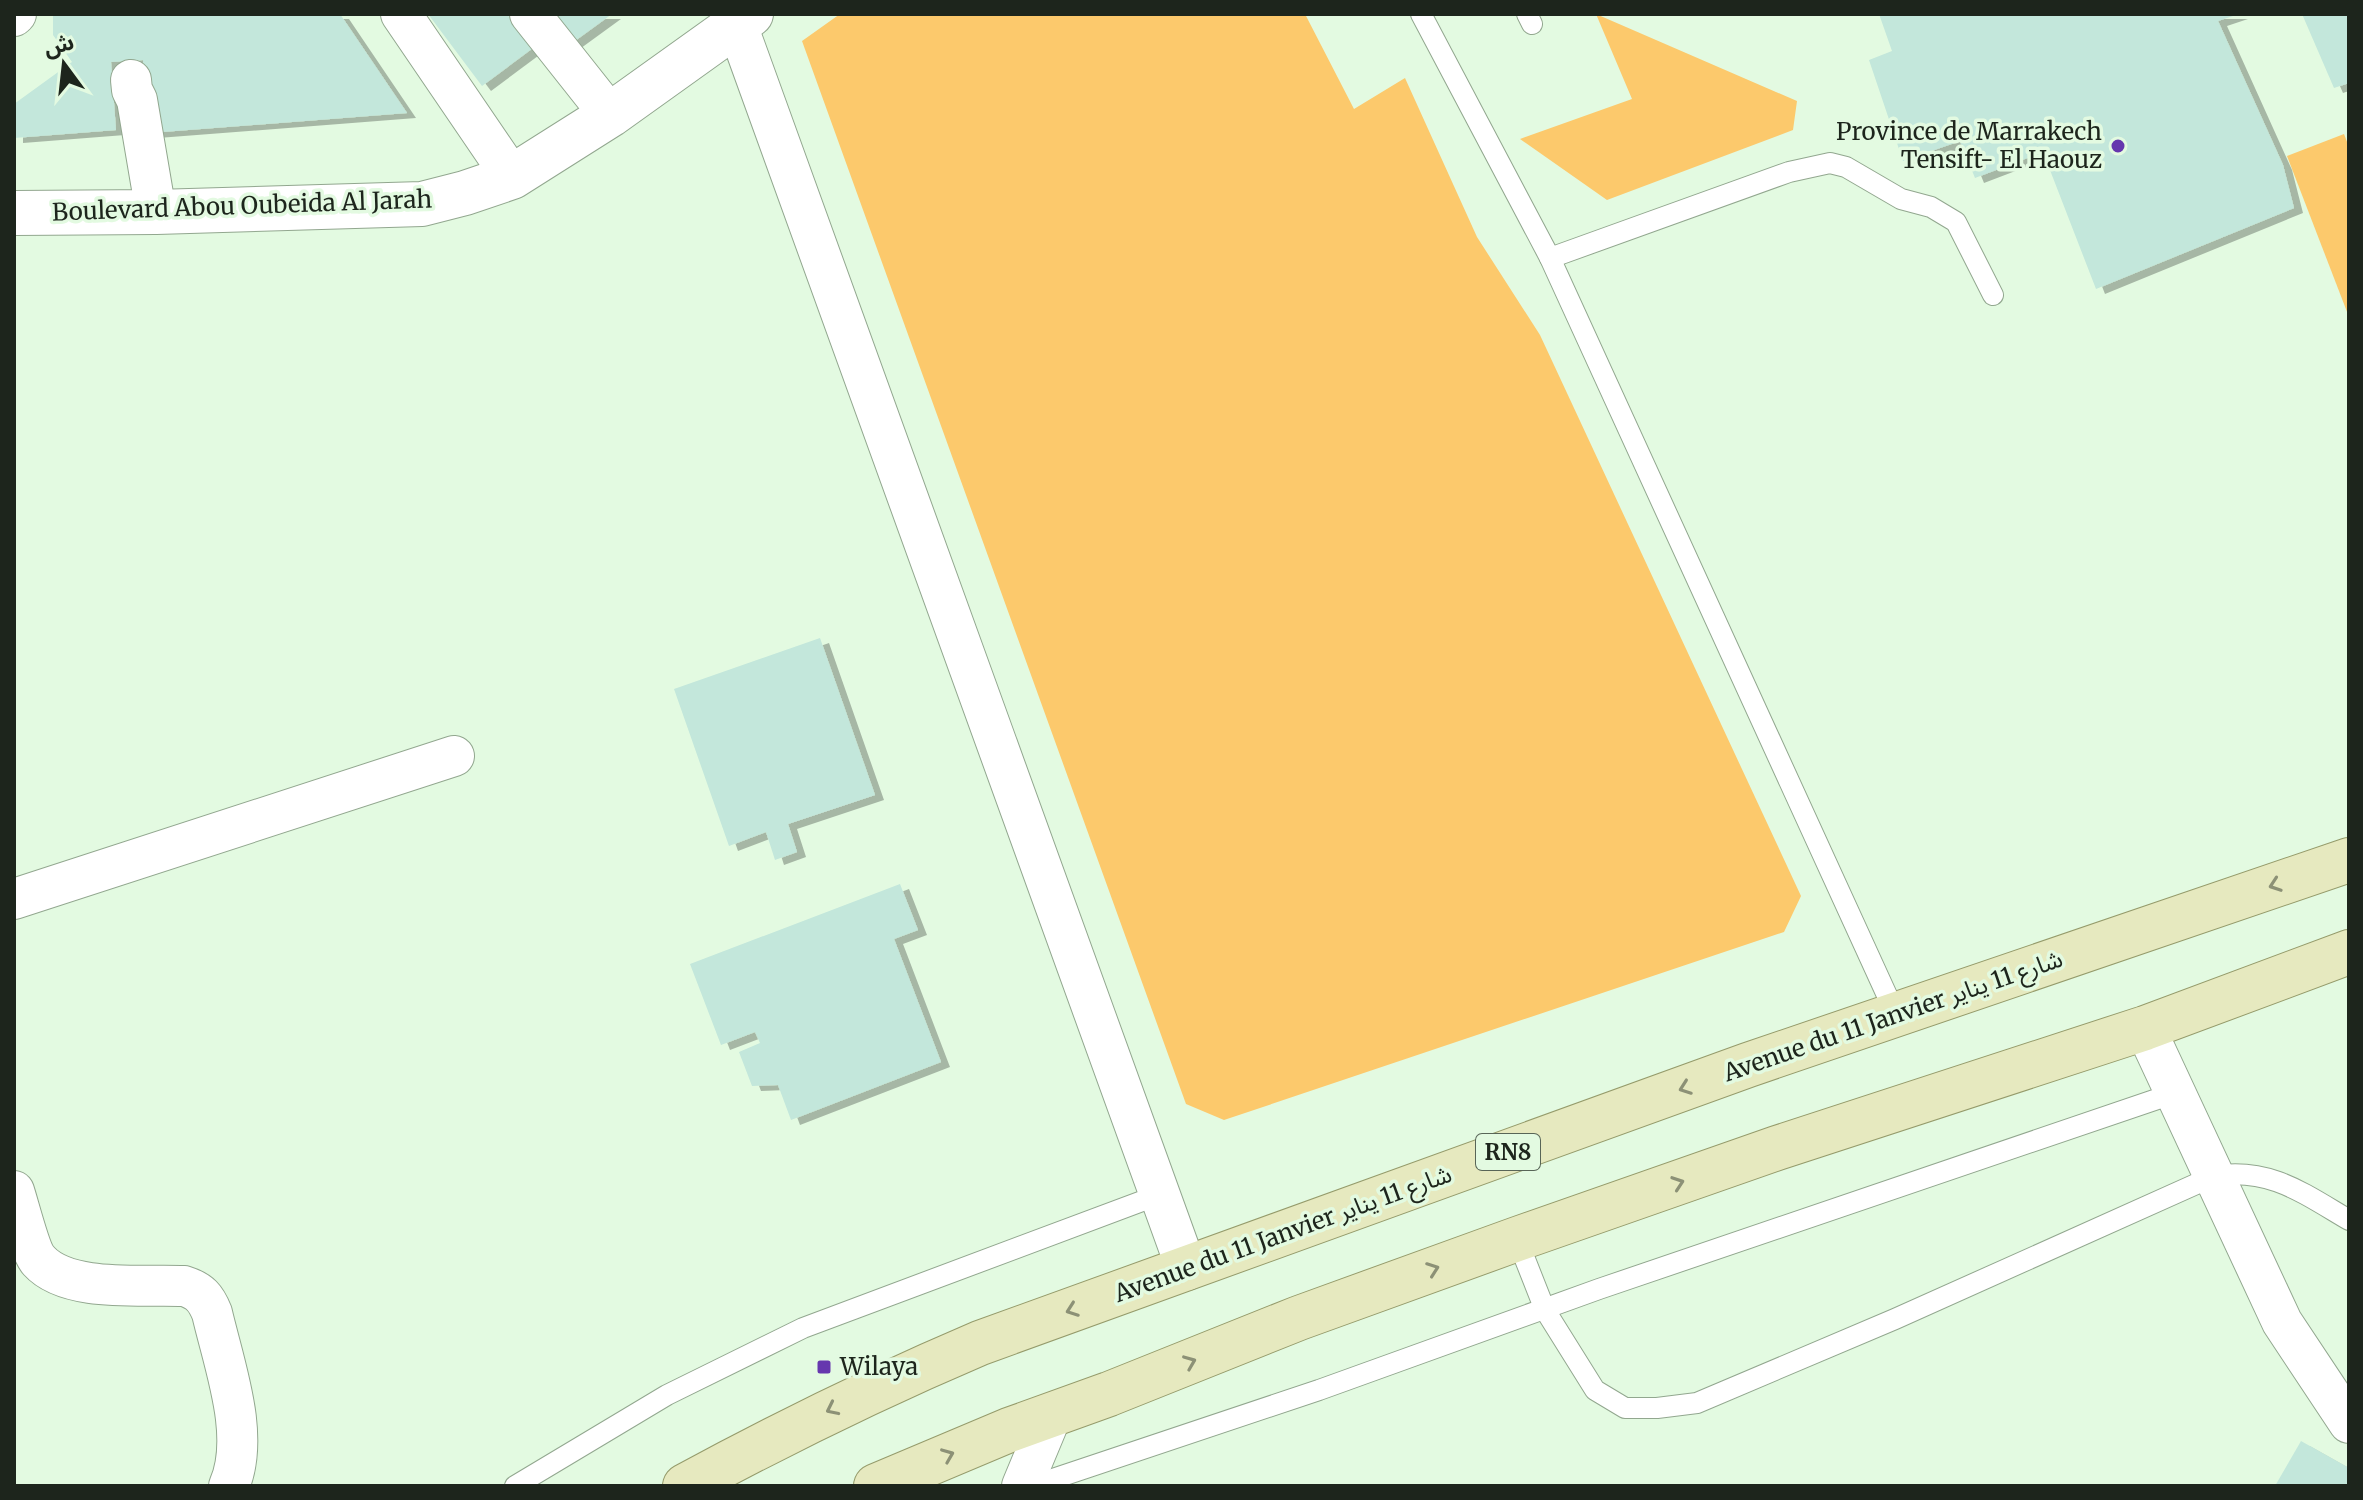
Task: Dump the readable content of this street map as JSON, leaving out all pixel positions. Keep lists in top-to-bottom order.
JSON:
{
  "streets": {
    "main road": ["Avenue du 11 Janvier شارع 11 يناير", "RN8"],
    "street": ["Boulevard Abou Oubeida Al Jarah"]
  },
  "places": {
    "other": ["Province de Marrakech Tensift- El Haouz"],
    "transit": ["Wilaya"]
  },
  "north": "top"
}
